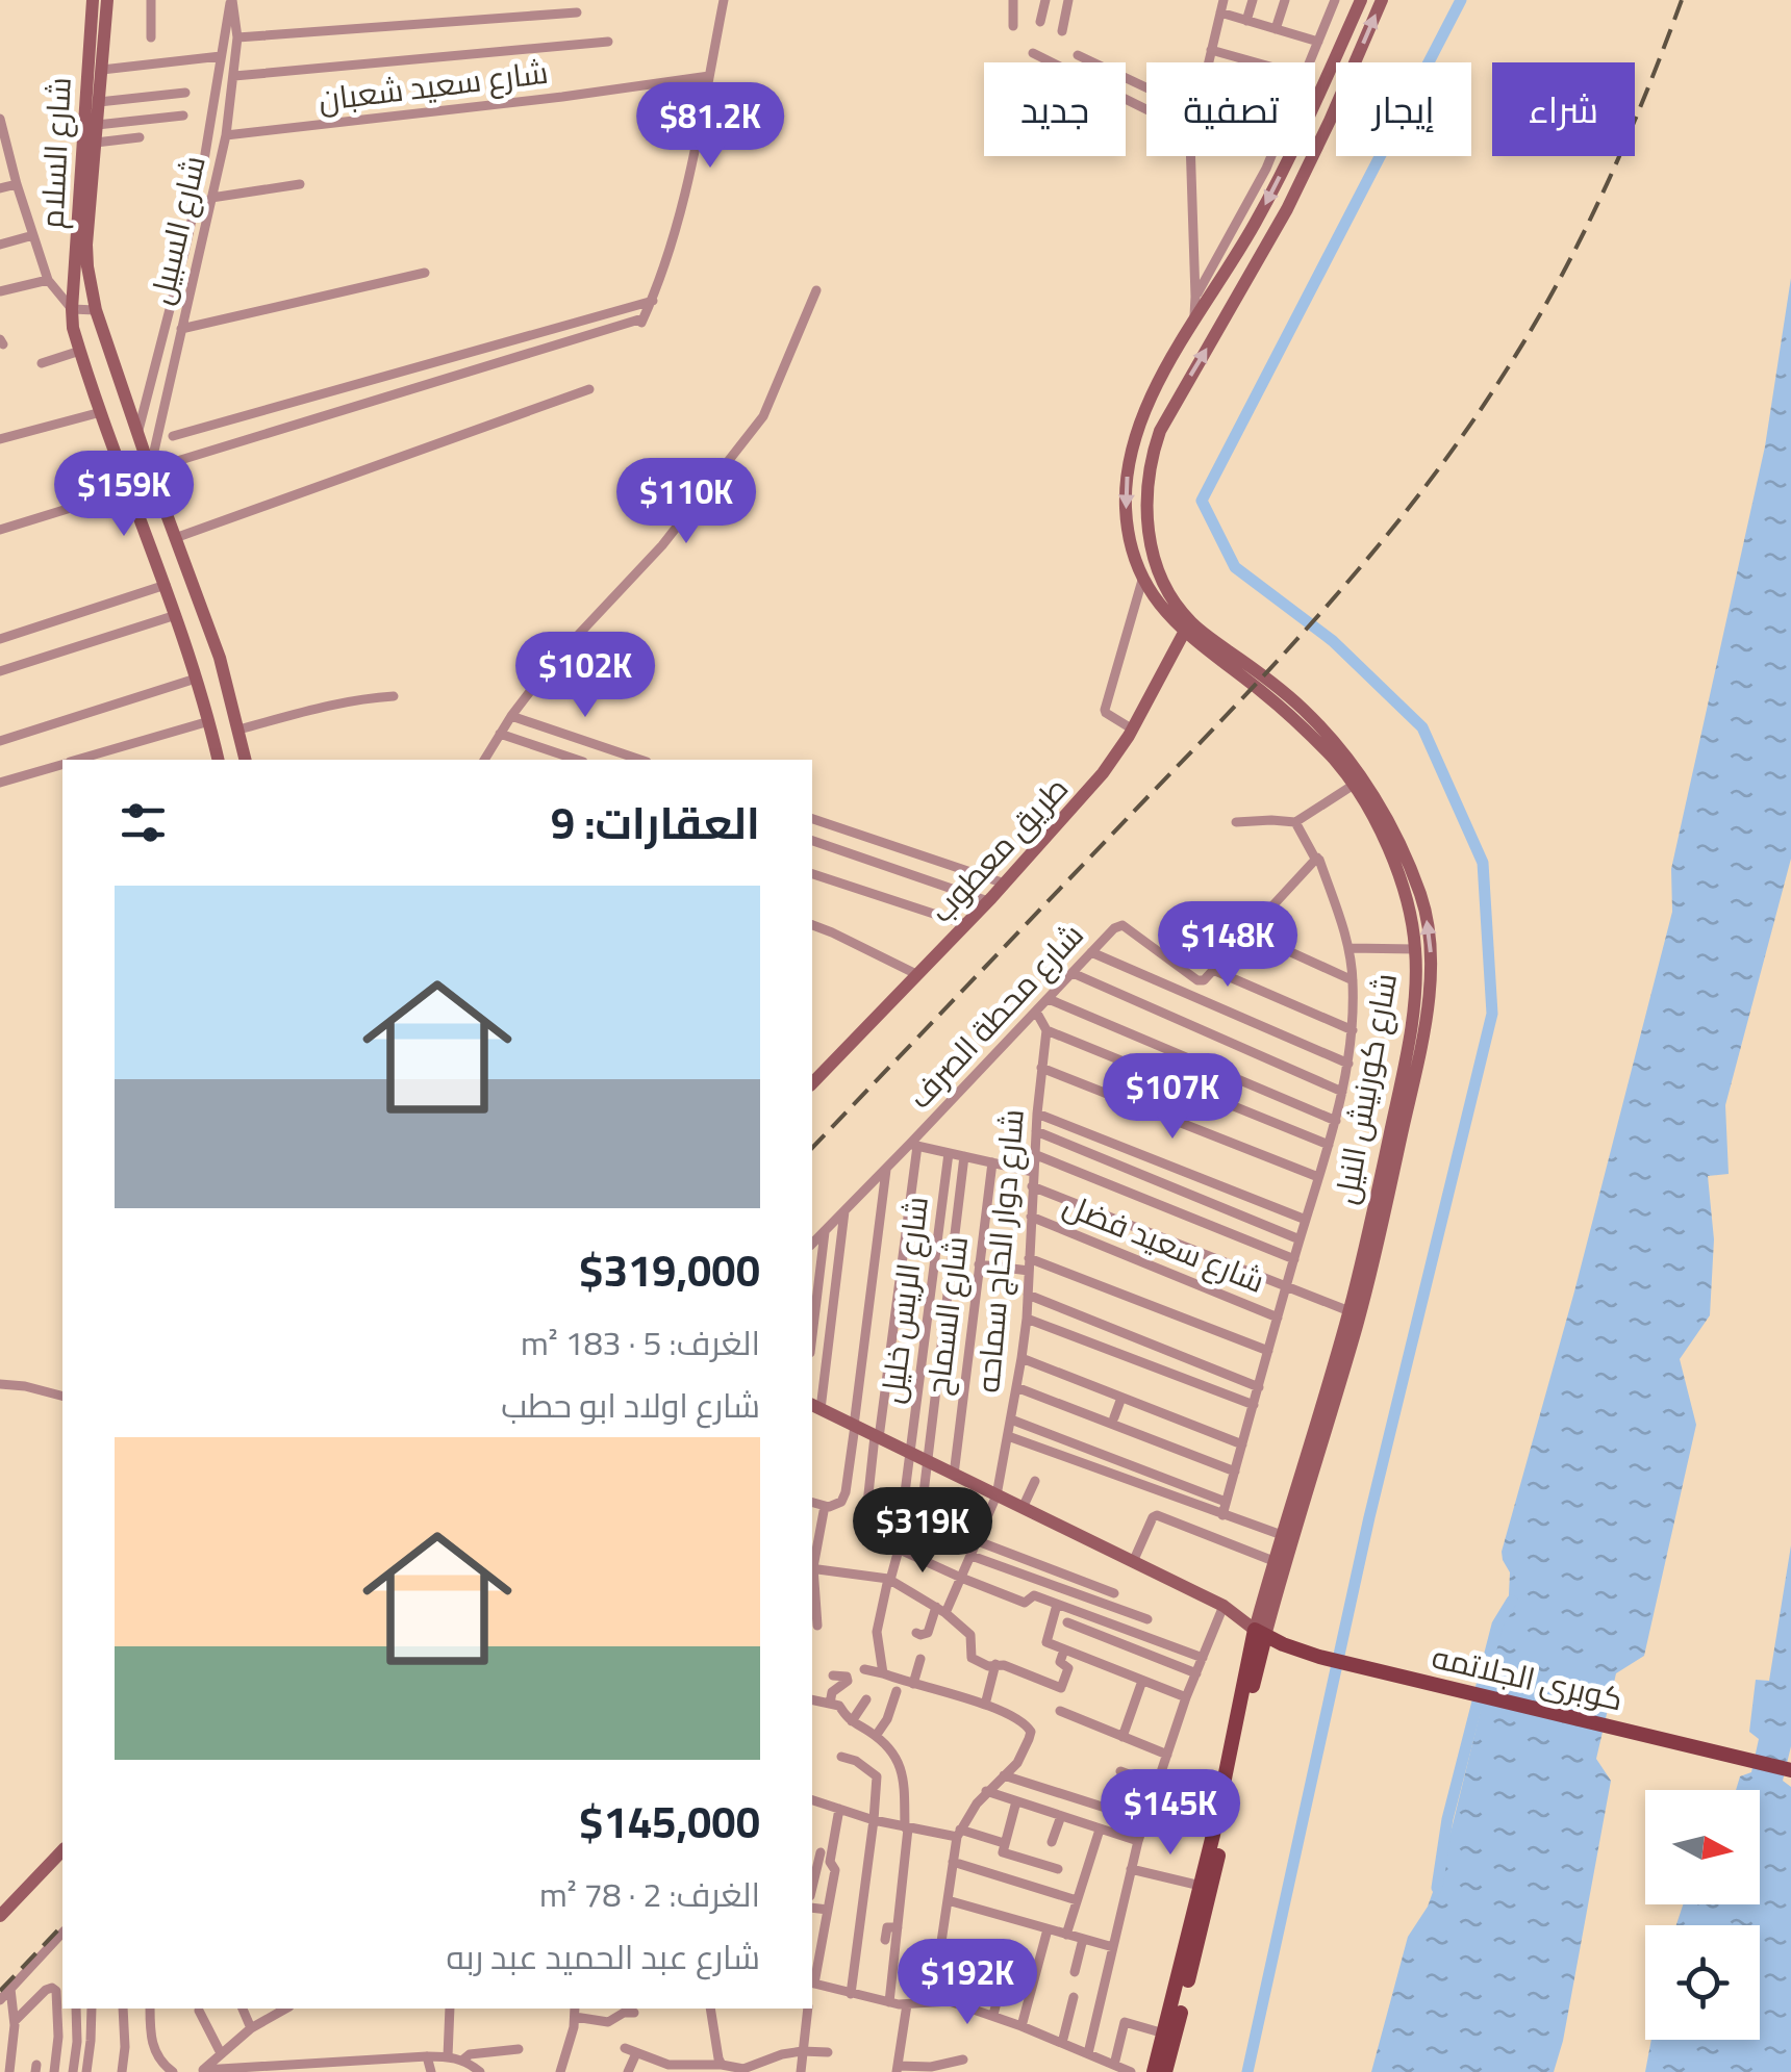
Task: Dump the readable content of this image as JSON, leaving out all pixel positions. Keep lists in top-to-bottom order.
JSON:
{
  "streets": {
    "main road": [
      "شارع السلام",
      "طريق معطوب",
      "شارع كورنيش النيل",
      "كوبرى الجلاتمه"
    ],
    "street": [
      "شارع سعيد شعبان",
      "شارع السبيل",
      "شارع محطة الصرف",
      "شارع سعيد فضل",
      "شارع دوار الحاج سماحه",
      "شارع الريس خليل",
      "شارع السماح"
    ]
  },
  "crossings": [
    ["شارع سعيد شعبان", "شارع السبيل"],
    ["طريق معطوب", "شارع كورنيش النيل"],
    ["شارع كورنيش النيل", "كوبرى الجلاتمه"],
    ["شارع سعيد فضل", "شارع دوار الحاج سماحه"]
  ],
  "north": "right",
  "page": {
    "chip": [
      "شراء",
      "إيجار",
      "تصفية",
      "جديد"
    ],
    "price": [
      "$81.2K",
      "$159K",
      "$110K",
      "$102K",
      "$148K",
      "$107K",
      "$319K",
      "$145K",
      "$192K"
    ],
    "heading": "العقارات: 9",
    "list": [
      {
        "name": "$319,000",
        "note": "الغرف: 5 · 183 m² · شارع اولاد ابو حطب"
      },
      {
        "name": "$145,000",
        "note": "الغرف: 2 · 78 m² · شارع عبد الحميد عبد ربه"
      }
    ]
  }
}
